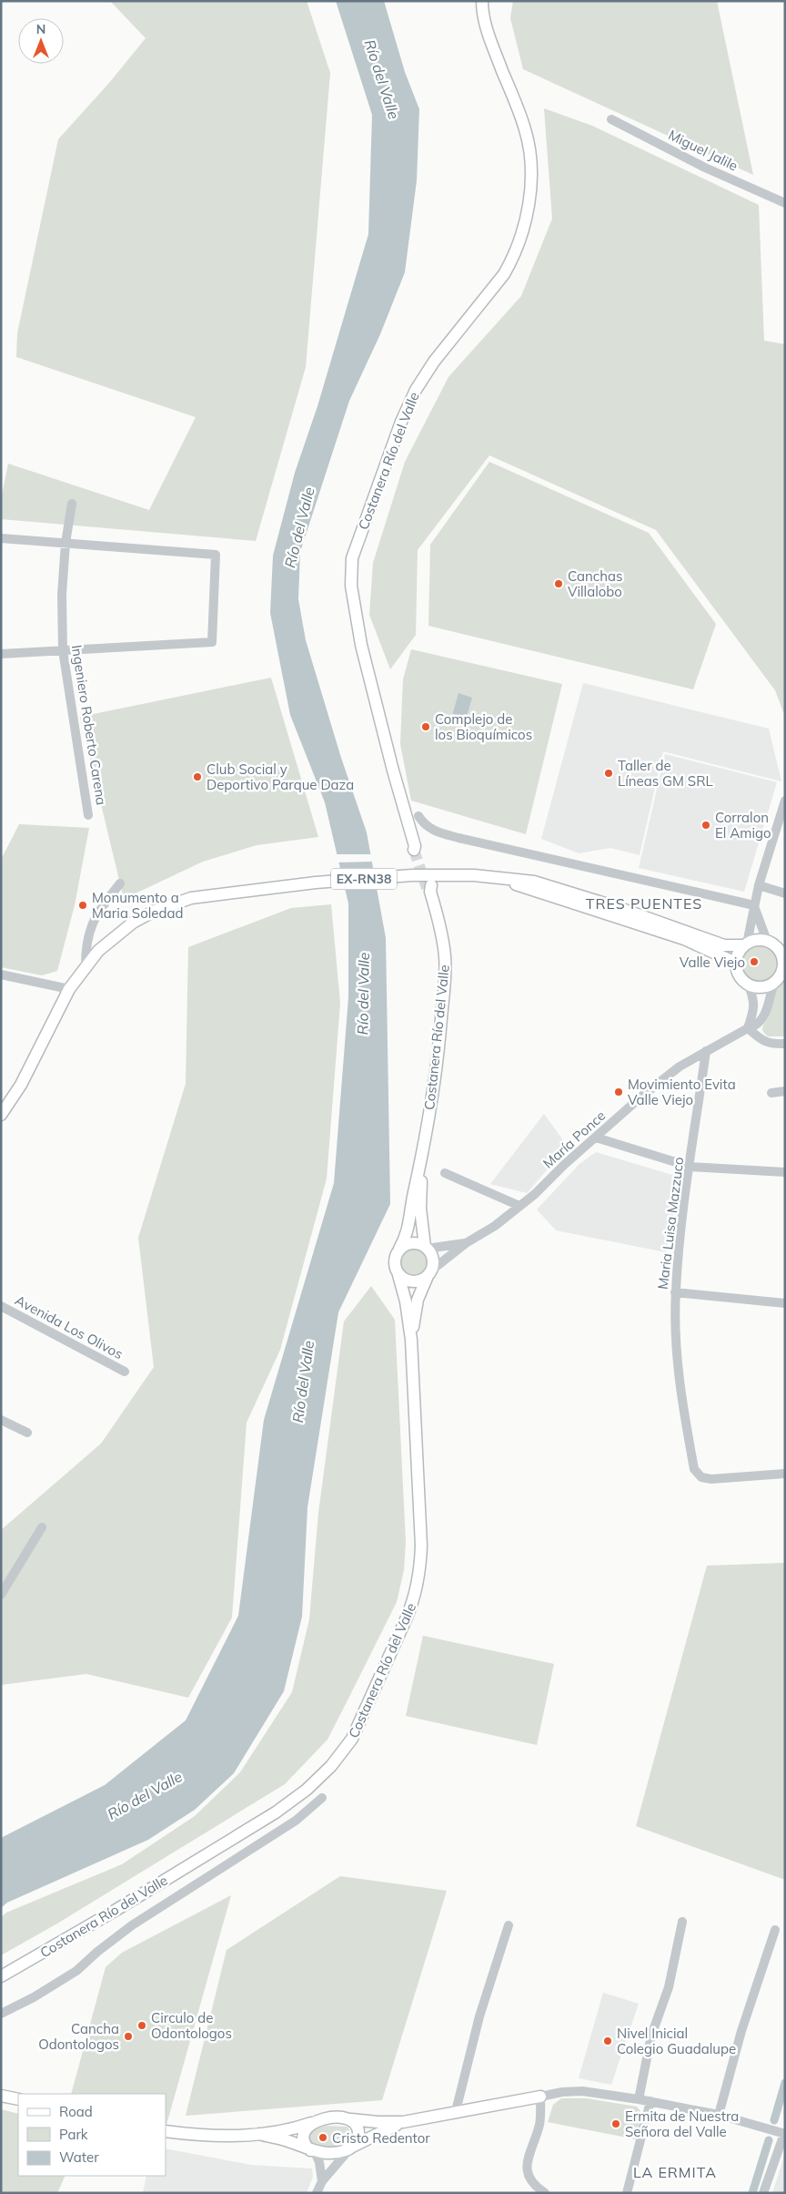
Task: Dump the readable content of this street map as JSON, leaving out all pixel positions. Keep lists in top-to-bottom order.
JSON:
{
  "streets": {
    "main road": ["Costanera Río del Valle", "EX-RN38"],
    "street": [
      "Miguel Jalile",
      "Ingeniero Roberto Carena",
      "María Ponce",
      "Maria Luisa Mazzuco",
      "Avenida Los Olivos"
    ]
  },
  "crossings": [
    ["Costanera Río del Valle", "María Ponce"],
    ["EX-RN38", "María Ponce"],
    ["María Ponce", "Maria Luisa Mazzuco"]
  ],
  "districts": ["TRES PUENTES", "LA ERMITA"],
  "water": ["Río del Valle"],
  "places": [
    "Canchas Villalobo",
    "Complejo de los Bioquímicos",
    "Taller de Líneas GM SRL",
    "Club Social y Deportivo Parque Daza",
    "Corralon El Amigo",
    "Monumento a Maria Soledad",
    "Valle Viejo",
    "Movimiento Evita Valle Viejo",
    "Circulo de Odontologos",
    "Cancha Odontologos",
    "Nivel Inicial Colegio Guadalupe",
    "Ermita de Nuestra Señora del Valle",
    "Cristo Redentor"
  ],
  "legend": ["Road", "Park", "Water"],
  "north": "top"
}
